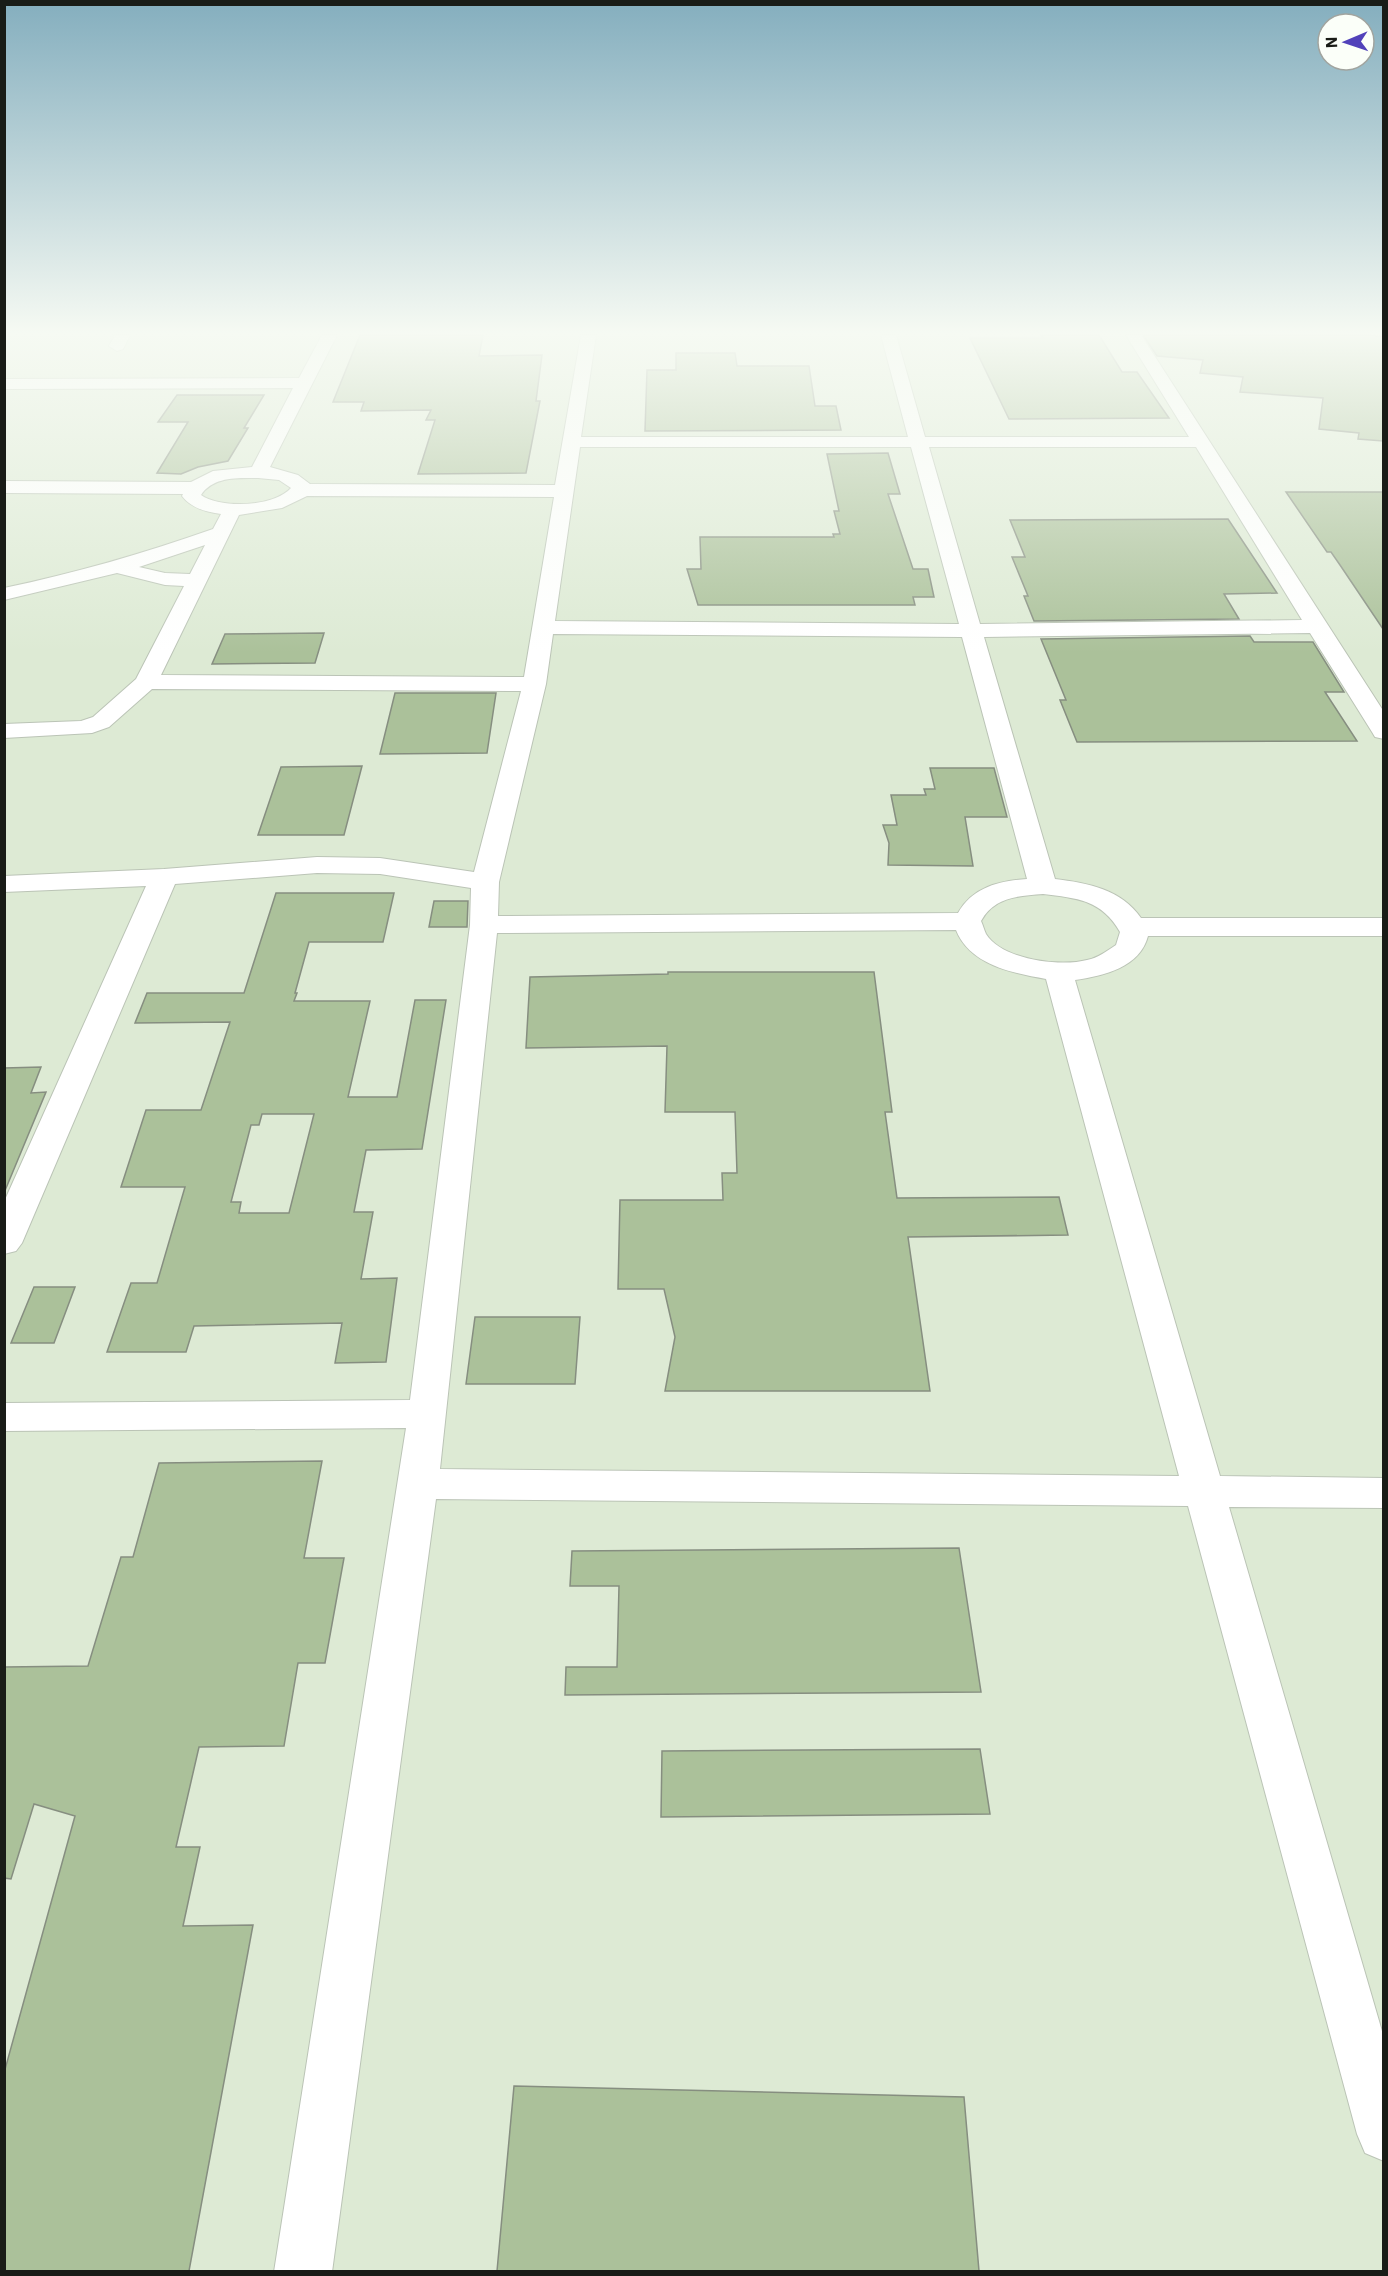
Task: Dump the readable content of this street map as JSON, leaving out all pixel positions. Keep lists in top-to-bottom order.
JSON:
{
  "north": "left"
}
